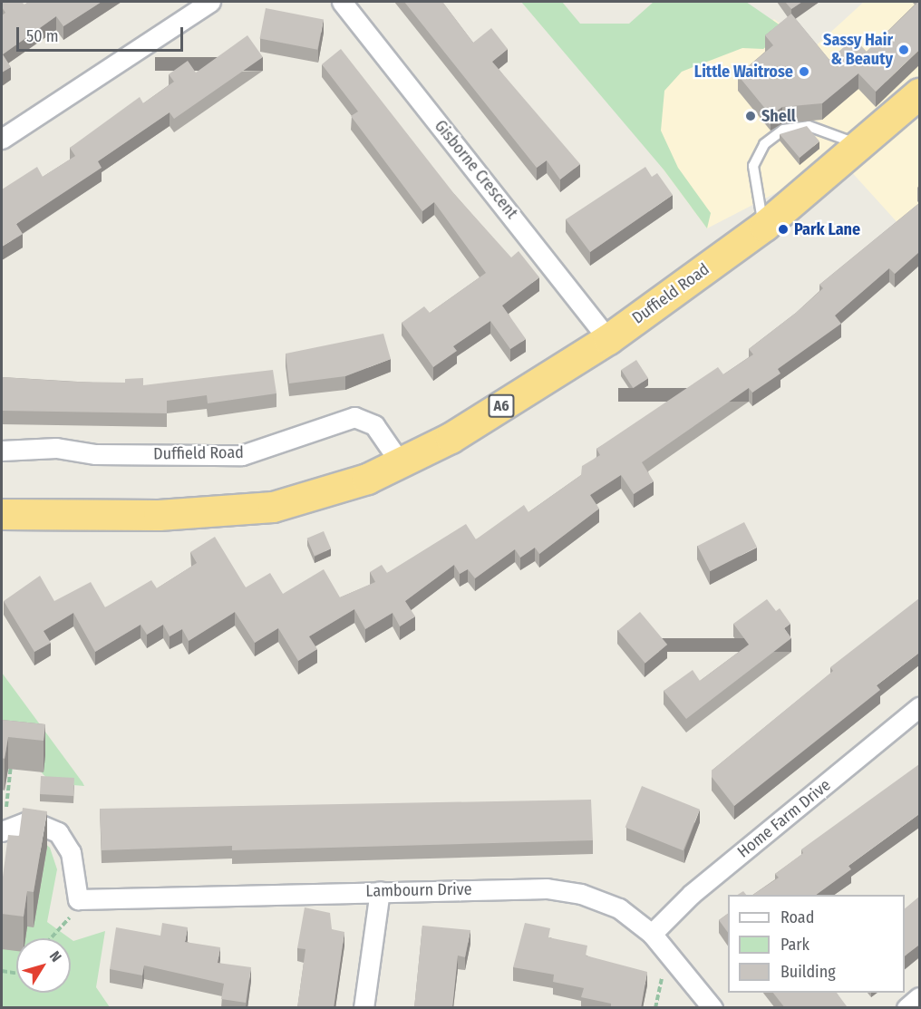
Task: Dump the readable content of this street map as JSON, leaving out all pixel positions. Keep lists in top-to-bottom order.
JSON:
{
  "streets": {
    "highway": ["Duffield Road", "A6"],
    "street": ["Gisborne Crescent", "Home Farm Drive", "Lambourn Drive"]
  },
  "crossings": [
    ["Gisborne Crescent", "Duffield Road"],
    ["Home Farm Drive", "Lambourn Drive"]
  ],
  "places": [
    "Sassy Hair & Beauty",
    "Little Waitrose",
    "Shell",
    "Park Lane"
  ],
  "legend": ["Road", "Park", "Building"],
  "scale_bar": "50 m",
  "north": "top right"
}
